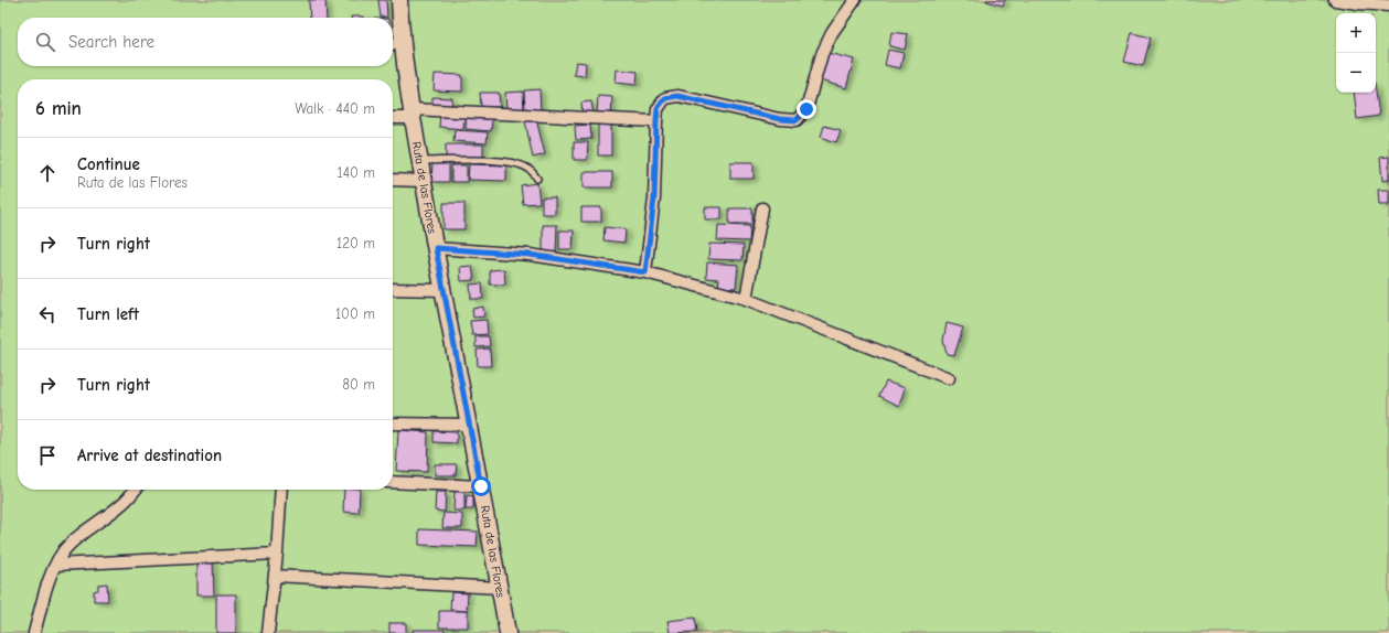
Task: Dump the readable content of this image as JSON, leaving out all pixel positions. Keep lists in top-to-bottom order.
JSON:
{
  "streets": {
    "main road": ["Ruta de las Flores"]
  },
  "page": {
    "map_buttons": ["+", "−"],
    "search": "Search here",
    "heading": ["6 min", "Walk · 440 m"],
    "list": [
      ["Continue", "Ruta de las Flores", "140 m"],
      ["Turn right", "120 m"],
      ["Turn left", "100 m"],
      ["Turn right", "80 m"],
      "Arrive at destination"
    ]
  }
}
